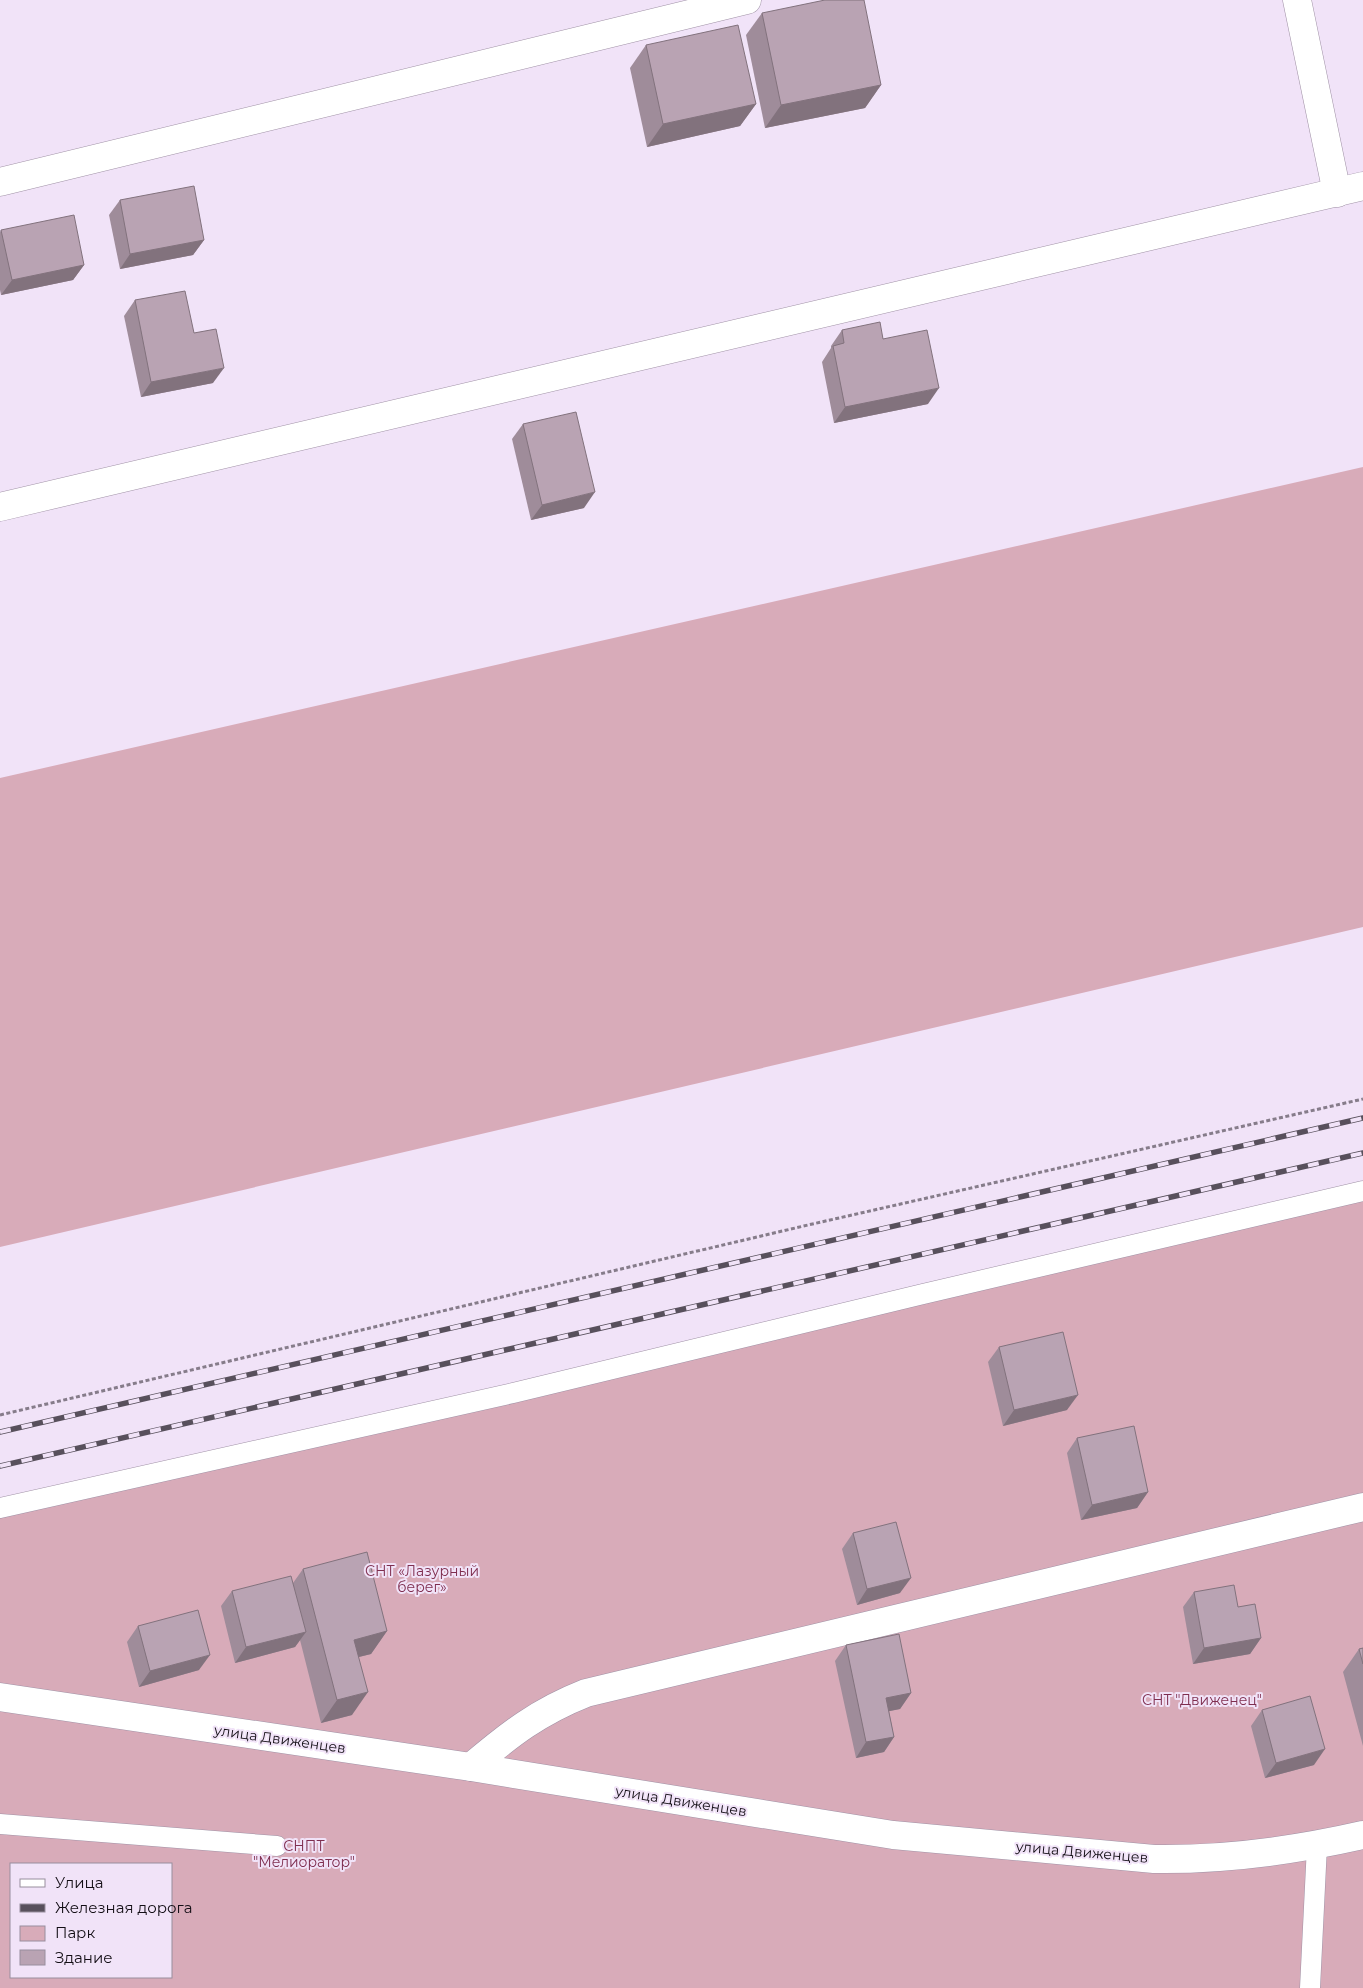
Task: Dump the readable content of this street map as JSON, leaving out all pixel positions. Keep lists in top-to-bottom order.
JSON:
{
  "streets": {
    "street": ["улица Движенцев"]
  },
  "parks": ["СНТ «Лазурный берег»", "СНТ \"Движенец\"", "СНПТ \"Мелиоратор\""],
  "legend": [
    "Улица",
    "Железная дорога",
    "Парк",
    "Здание"
  ]
}
